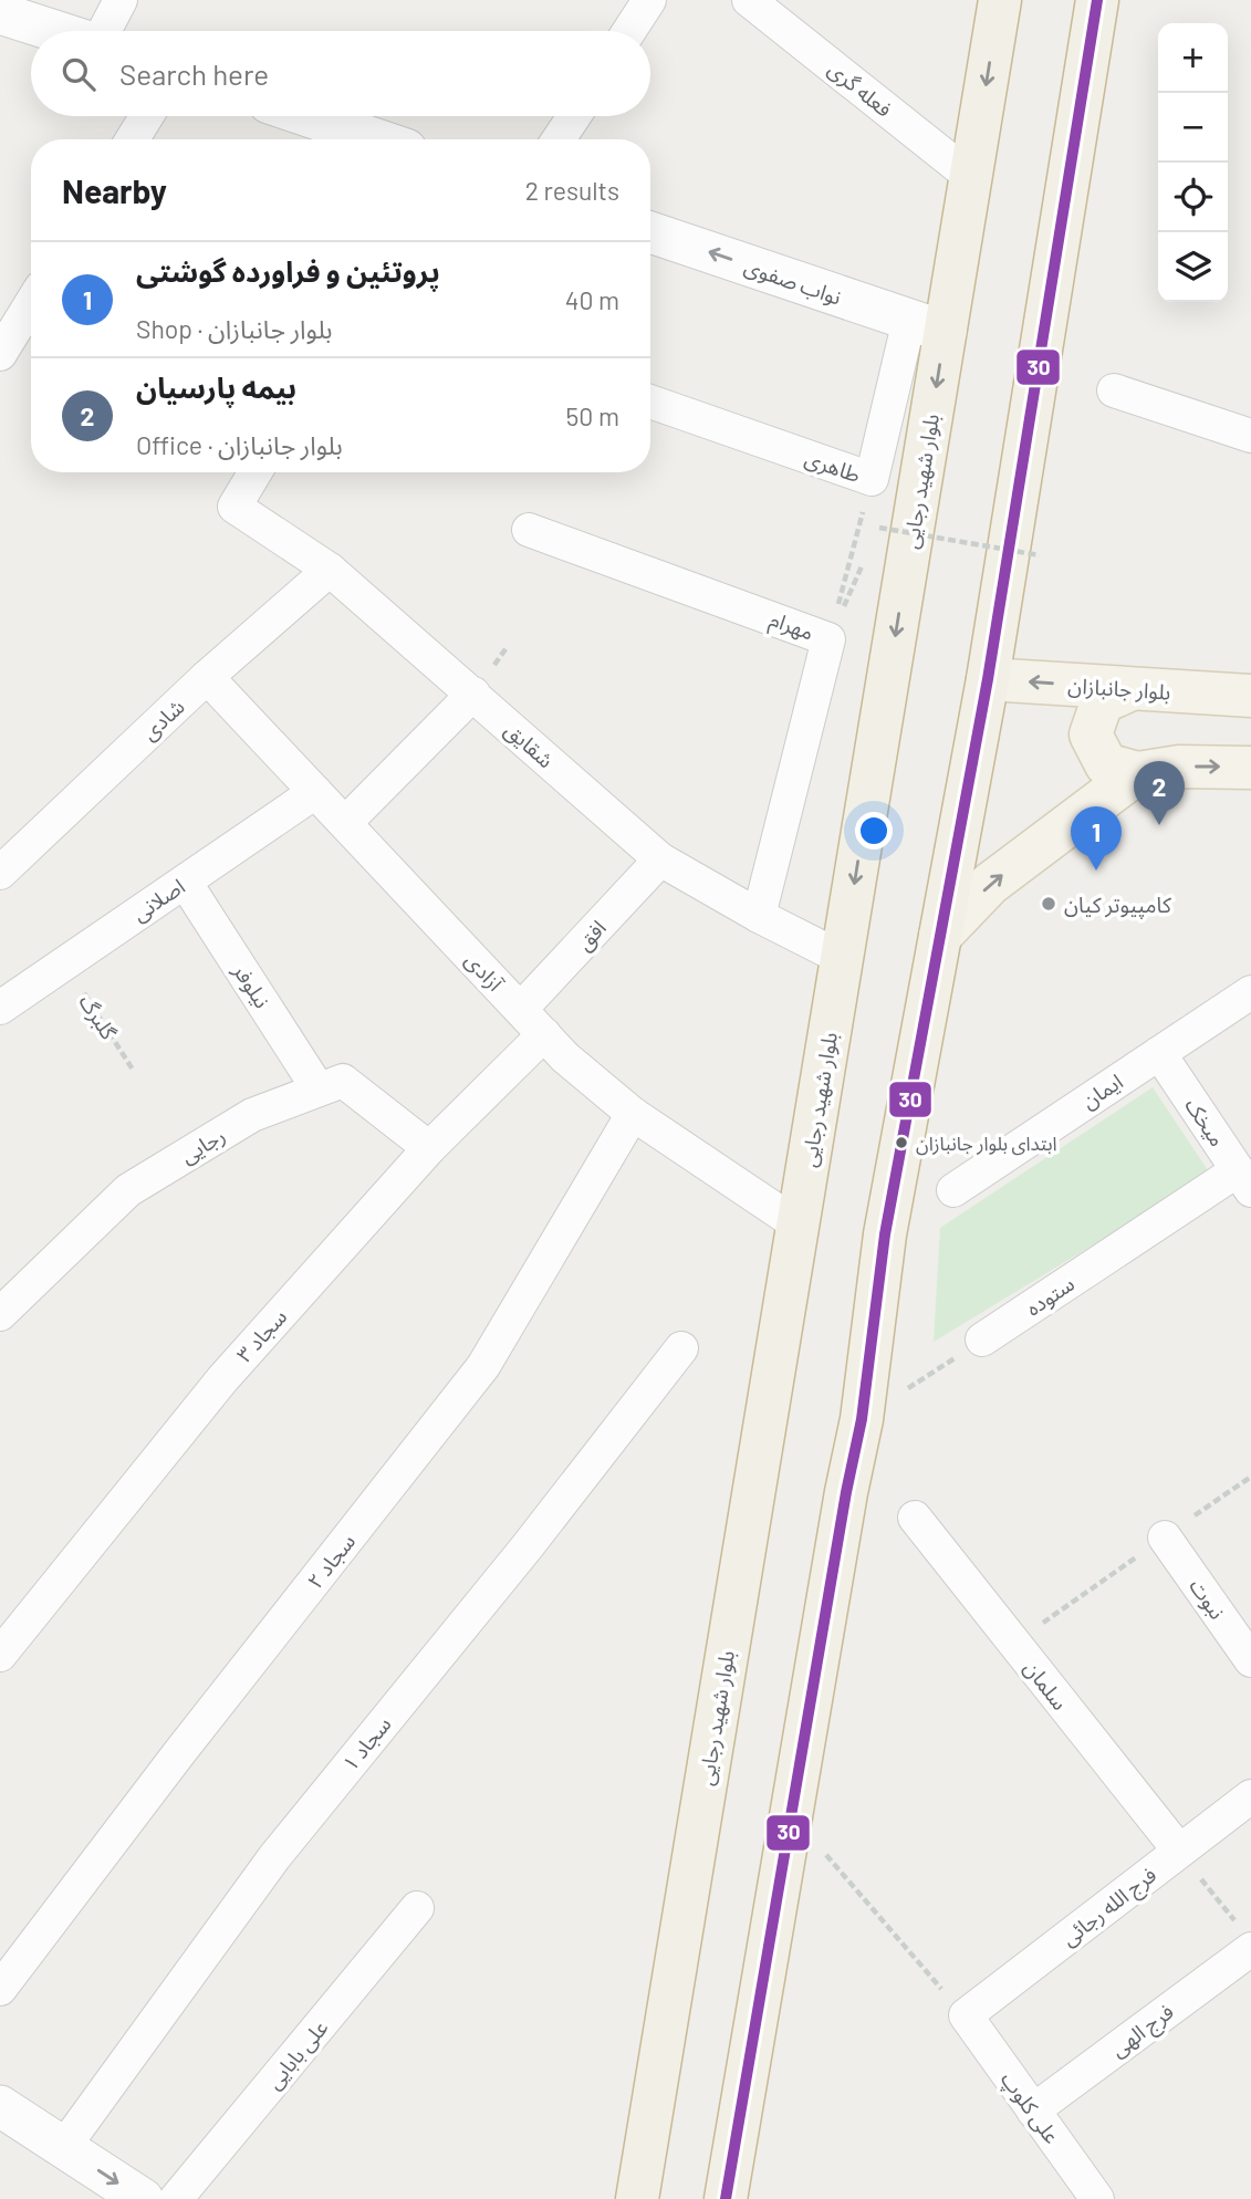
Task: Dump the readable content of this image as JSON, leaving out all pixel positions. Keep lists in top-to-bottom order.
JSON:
{
  "streets": {
    "highway": ["بلوار شهید رجایی"],
    "main road": ["بلوار جانبازان"],
    "street": [
      "فعله گری",
      "نواب صفوی",
      "طاهری",
      "مهرام",
      "شادی",
      "شقایق",
      "اصلانی",
      "افق",
      "آزادی",
      "نیلوفر",
      "ایمان",
      "میخک",
      "رجایی",
      "ستوده",
      "سجاد ۳",
      "سجاد ۲",
      "نبوت",
      "سلمان",
      "سجاد ۱",
      "فرج الله رجائی",
      "فرج الهی",
      "علی بابایی",
      "علی کلوپ"
    ],
    "path": ["گلبرگ"]
  },
  "crossings": [
    ["فعله گری", "بلوار شهید رجایی"],
    ["نواب صفوی", "طاهری"],
    ["نواب صفوی", "بلوار شهید رجایی"],
    ["طاهری", "بلوار شهید رجایی"],
    ["بلوار شهید رجایی", "شقایق"],
    ["بلوار شهید رجایی", "آزادی"],
    ["مهرام", "شقایق"],
    ["شادی", "شقایق"],
    ["شادی", "آزادی"],
    ["شقایق", "افق"],
    ["اصلانی", "آزادی"],
    ["اصلانی", "نیلوفر"],
    ["اصلانی", "گلبرگ"],
    ["افق", "آزادی"],
    ["آزادی", "سجاد ۳"],
    ["آزادی", "سجاد ۲"],
    ["نیلوفر", "رجایی"],
    ["ایمان", "میخک"],
    ["میخک", "ستوده"],
    ["رجایی", "سجاد ۳"],
    ["سلمان", "فرج الله رجائی"],
    ["فرج الله رجائی", "علی کلوپ"],
    ["فرج الهی", "علی کلوپ"]
  ],
  "one_way": ["نواب صفوی", "بلوار جانبازان"],
  "places": ["کامپیوتر کیان", "ابتدای بلوار جانبازان"],
  "lines": ["transit line 30"],
  "page": {
    "map_buttons": ["+", "−"],
    "search": "Search here",
    "heading": ["Nearby", "2 results"],
    "list": [
      {
        "mark": "1",
        "name": "پروتئین و فراورده گوشتی",
        "note": "Shop · بلوار جانبازان",
        "value": "40 m"
      },
      {
        "mark": "2",
        "name": "بیمه پارسیان",
        "note": "Office · بلوار جانبازان",
        "value": "50 m"
      }
    ],
    "pins": ["2", "1"]
  }
}
